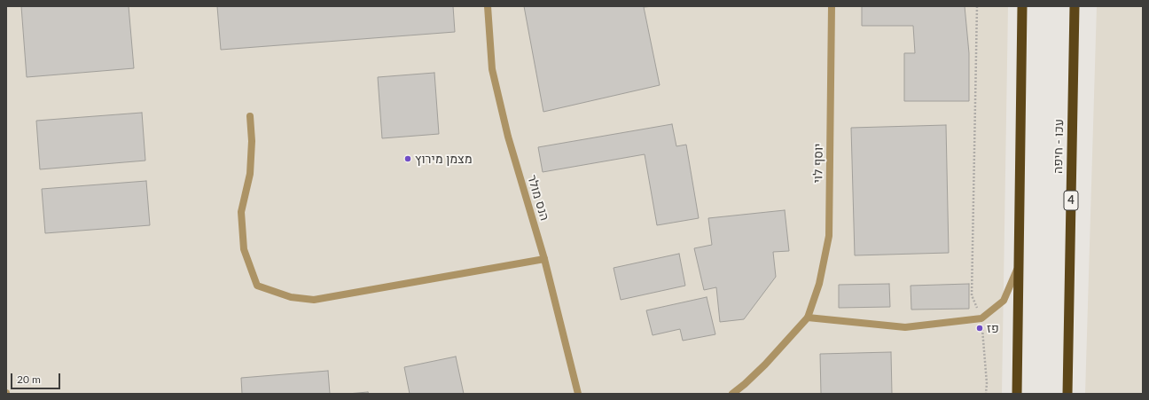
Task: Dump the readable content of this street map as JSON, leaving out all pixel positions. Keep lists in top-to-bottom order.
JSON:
{
  "streets": {
    "highway": ["עכו - חיפה", "4"],
    "street": ["יוסף לוי", "הנס מולר"]
  },
  "places": ["מצמן מירוץ", "פז"],
  "scale_bar": "20 m"
}
